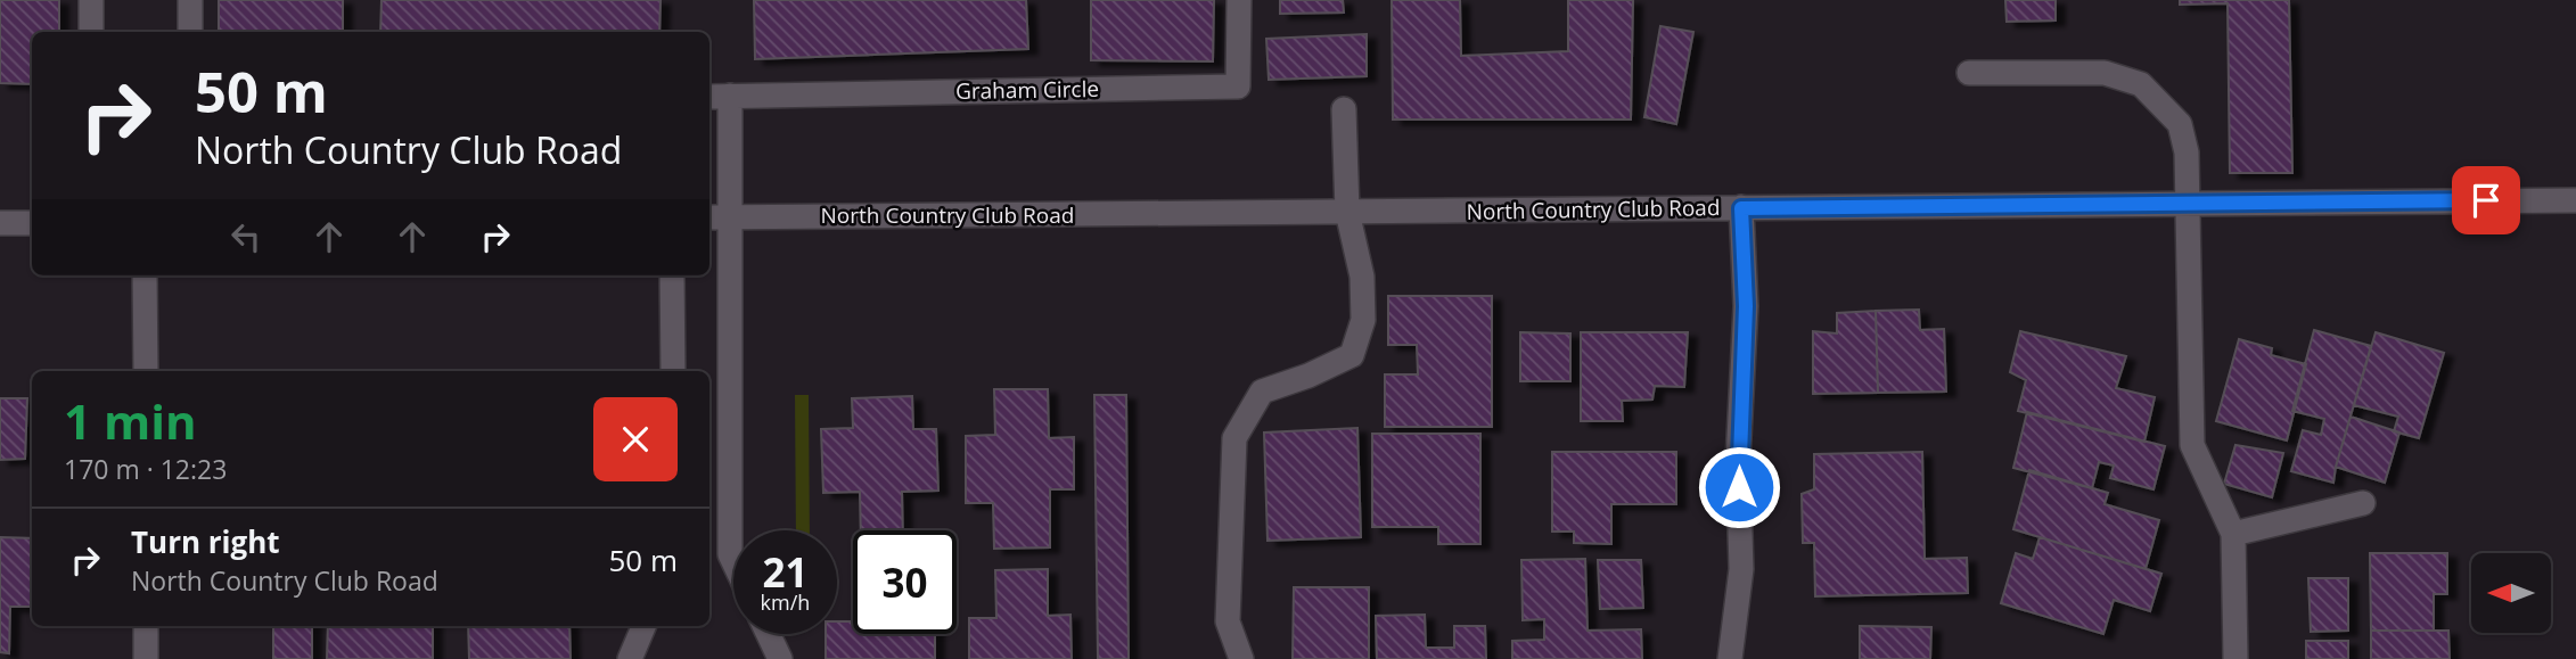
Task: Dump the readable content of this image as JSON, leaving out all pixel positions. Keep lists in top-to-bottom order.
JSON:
{
  "streets": {
    "street": ["Graham Circle", "North Country Club Road"]
  },
  "crossings": [
    ["Graham Circle", "North Country Club Road"]
  ],
  "north": "left",
  "page": {
    "turn": ["50 m", "North Country Club Road"],
    "heading": ["1 min", "170 m · 12:23"],
    "list": [
      {
        "name": "Turn right",
        "note": "North Country Club Road",
        "value": "50 m"
      }
    ],
    "speed": "21 km/h",
    "limit": "30"
  }
}
